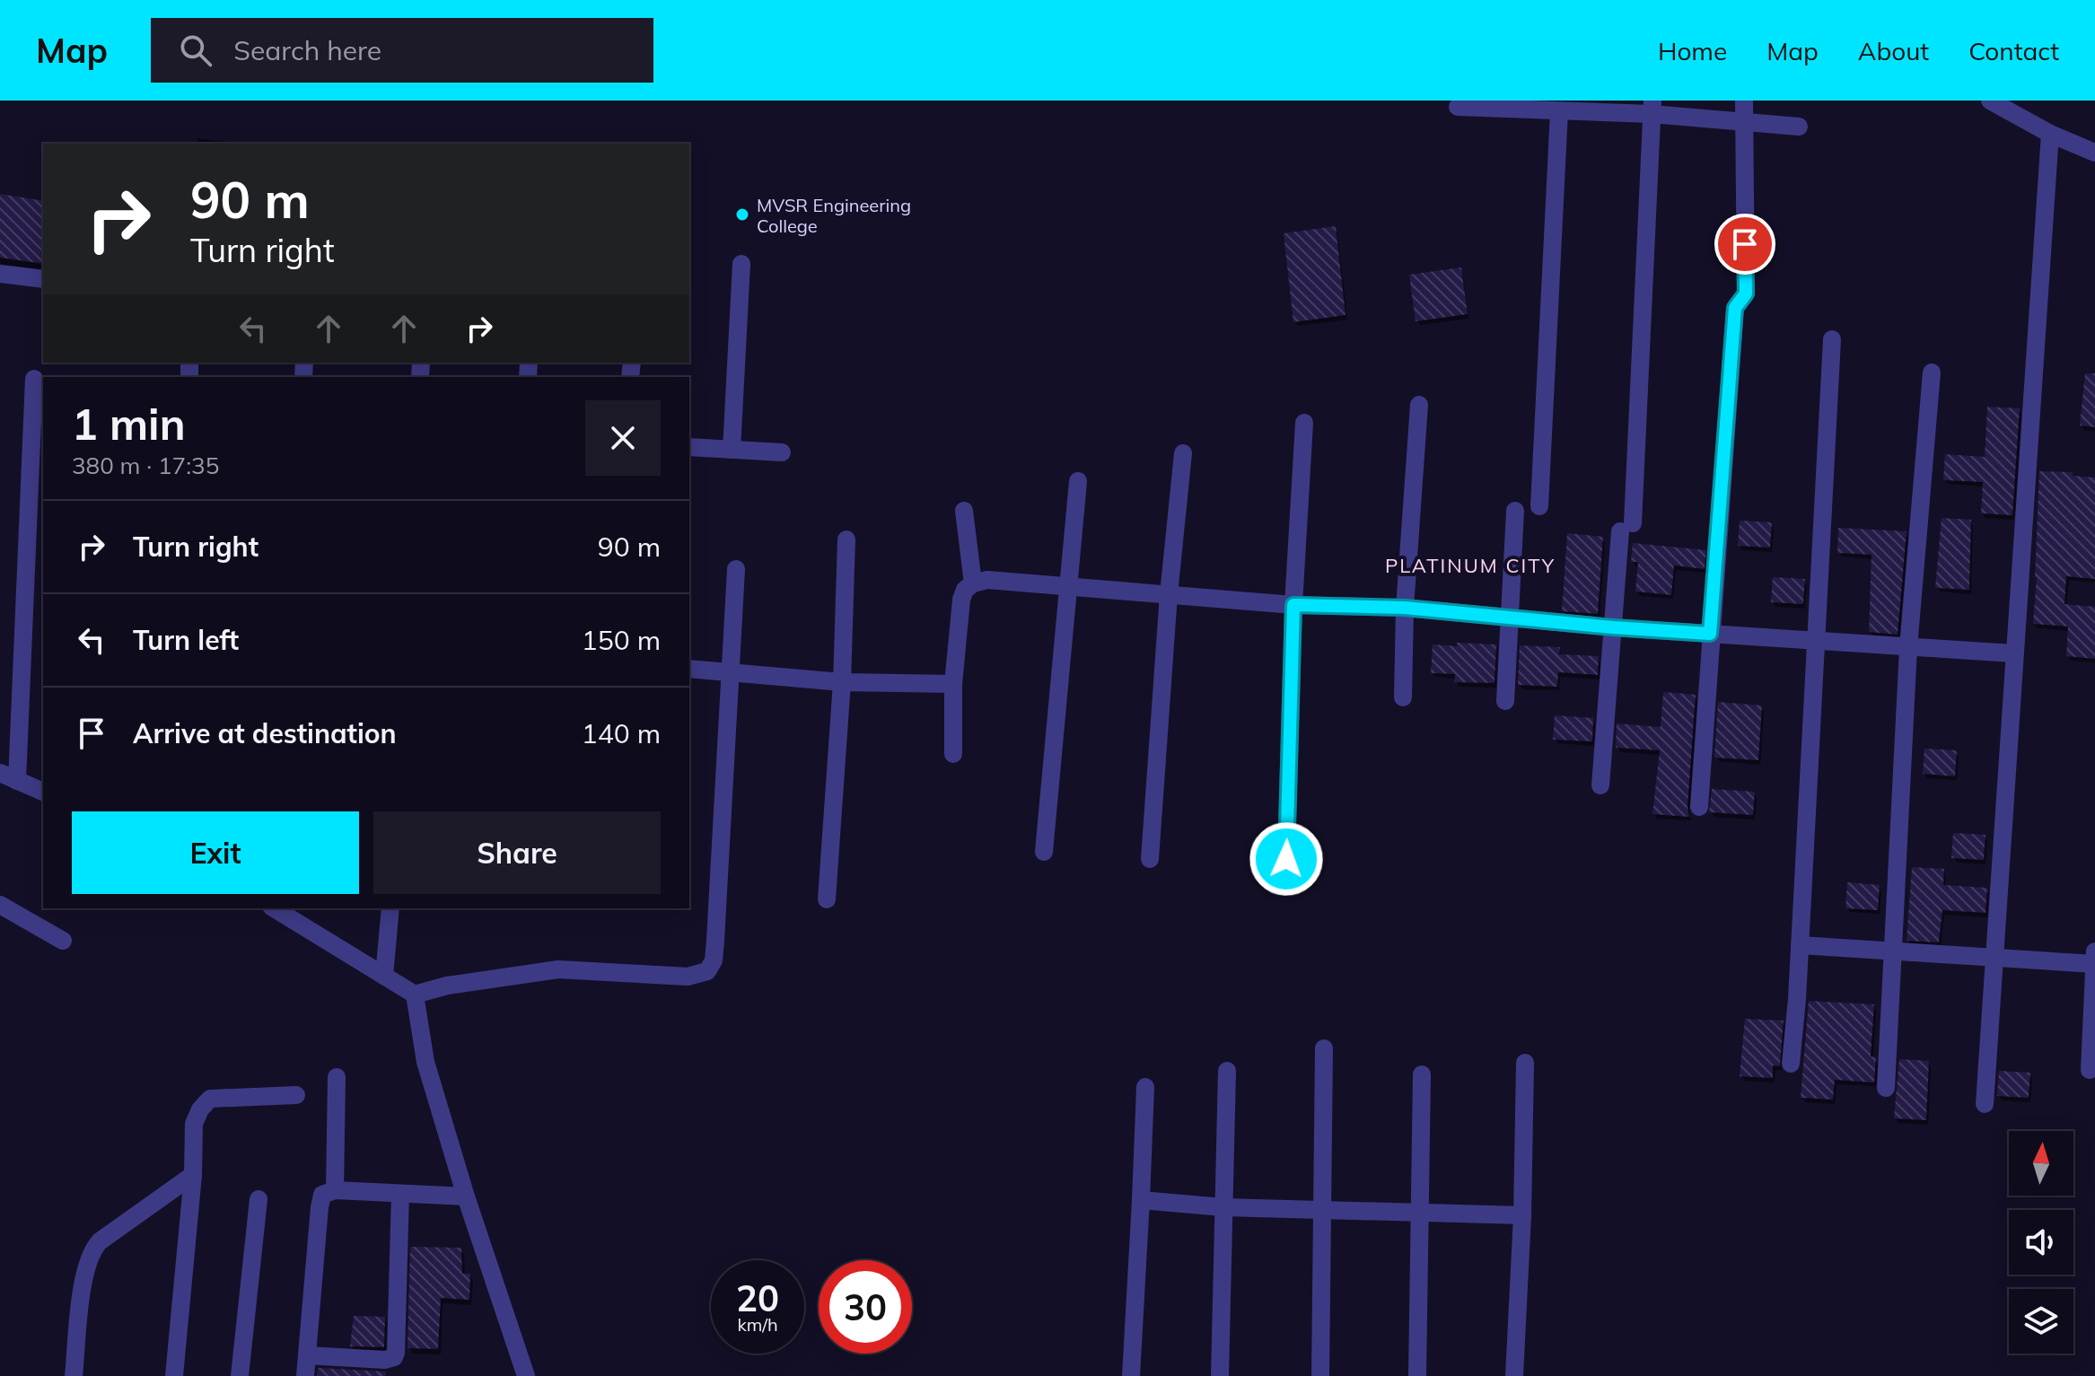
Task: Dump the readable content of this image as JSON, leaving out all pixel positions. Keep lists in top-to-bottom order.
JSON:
{
  "districts": ["PLATINUM CITY"],
  "places": ["MVSR Engineering College"],
  "north": "top",
  "page": {
    "header": "Map",
    "search": "Search here",
    "nav": [
      "Home",
      "Map",
      "About",
      "Contact"
    ],
    "turn": ["90 m", "Turn right"],
    "heading": ["1 min", "380 m · 17:35"],
    "list": [
      {
        "name": "Turn right",
        "value": "90 m"
      },
      {
        "name": "Turn left",
        "value": "150 m"
      },
      {
        "name": "Arrive at destination",
        "value": "140 m"
      }
    ],
    "buttons": ["Exit", "Share"],
    "speed": "20 km/h",
    "limit": "30"
  }
}
